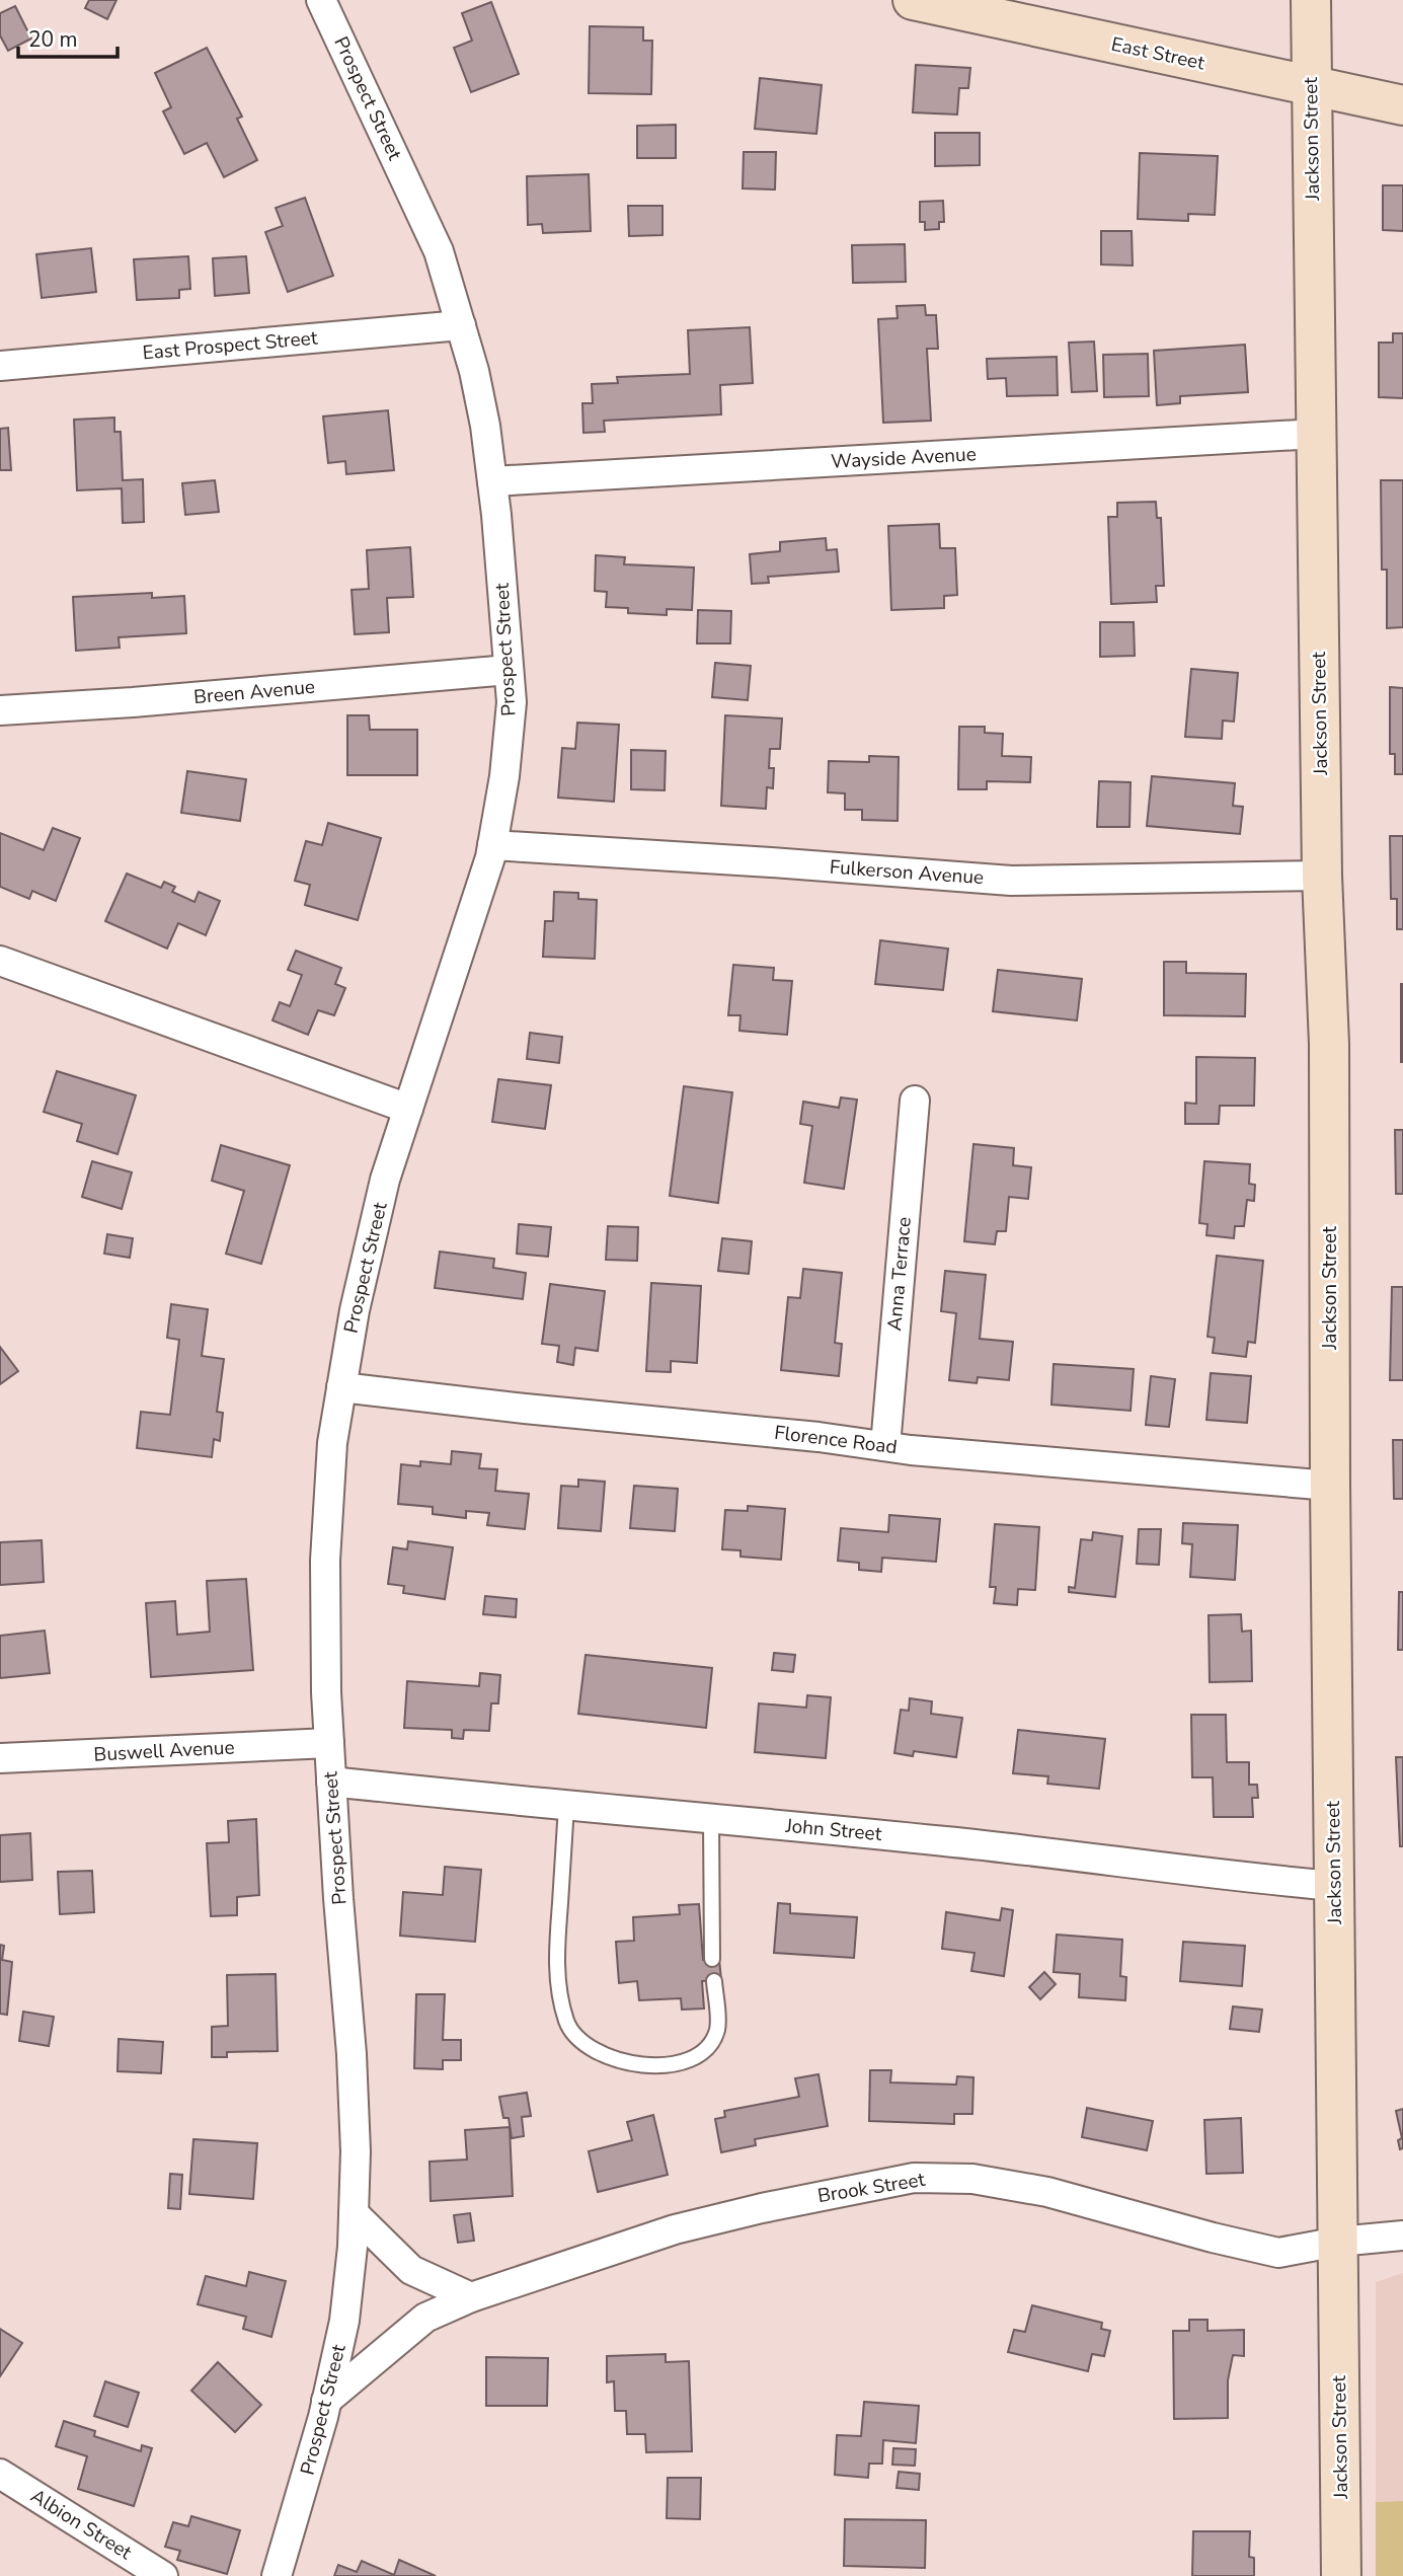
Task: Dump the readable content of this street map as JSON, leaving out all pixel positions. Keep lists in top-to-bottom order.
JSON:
{
  "streets": {
    "main road": ["East Street", "Jackson Street"],
    "street": [
      "Prospect Street",
      "East Prospect Street",
      "Wayside Avenue",
      "Breen Avenue",
      "Fulkerson Avenue",
      "Anna Terrace",
      "Florence Road",
      "Buswell Avenue",
      "John Street",
      "Brook Street",
      "Albion Street"
    ]
  },
  "crossings": [
    ["East Street", "Jackson Street"],
    ["Prospect Street", "East Prospect Street"],
    ["Prospect Street", "Wayside Avenue"],
    ["Prospect Street", "Breen Avenue"],
    ["Prospect Street", "Fulkerson Avenue"],
    ["Prospect Street", "Florence Road"],
    ["Prospect Street", "Buswell Avenue"],
    ["Prospect Street", "John Street"],
    ["Prospect Street", "Brook Street"],
    ["Jackson Street", "Wayside Avenue"],
    ["Jackson Street", "Fulkerson Avenue"],
    ["Jackson Street", "Florence Road"],
    ["Jackson Street", "John Street"],
    ["Jackson Street", "Brook Street"],
    ["Anna Terrace", "Florence Road"]
  ],
  "scale_bar": "20 m"
}
